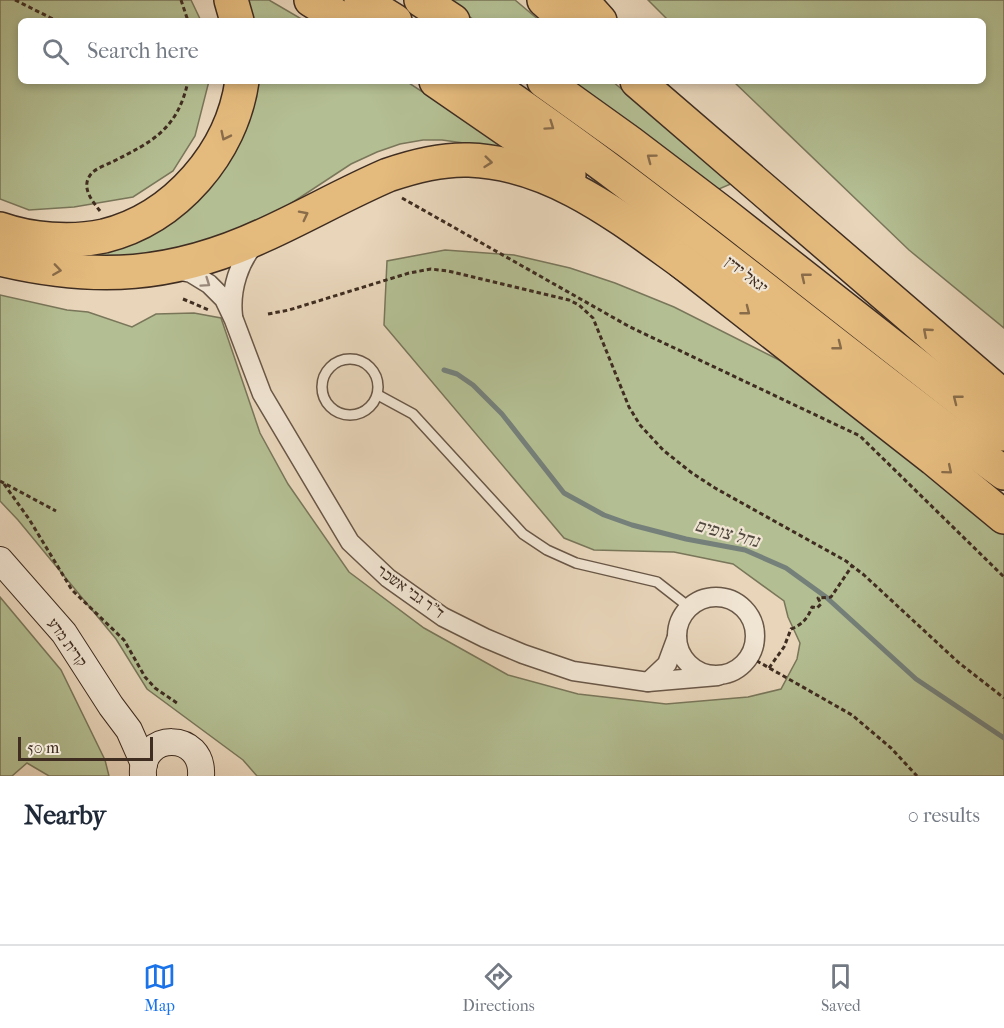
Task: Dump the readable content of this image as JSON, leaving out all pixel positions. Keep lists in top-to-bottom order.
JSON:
{
  "streets": {
    "highway": ["יגאל ידין"],
    "street": ["ד\"ר גבי אשכר", "קרית מדע"]
  },
  "water": ["נחל צופים"],
  "scale_bar": "50 m",
  "page": {
    "search": "Search here",
    "scale": "50 m",
    "heading": ["Nearby", "0 results"],
    "nav": ["Map", "Directions", "Saved"]
  }
}
